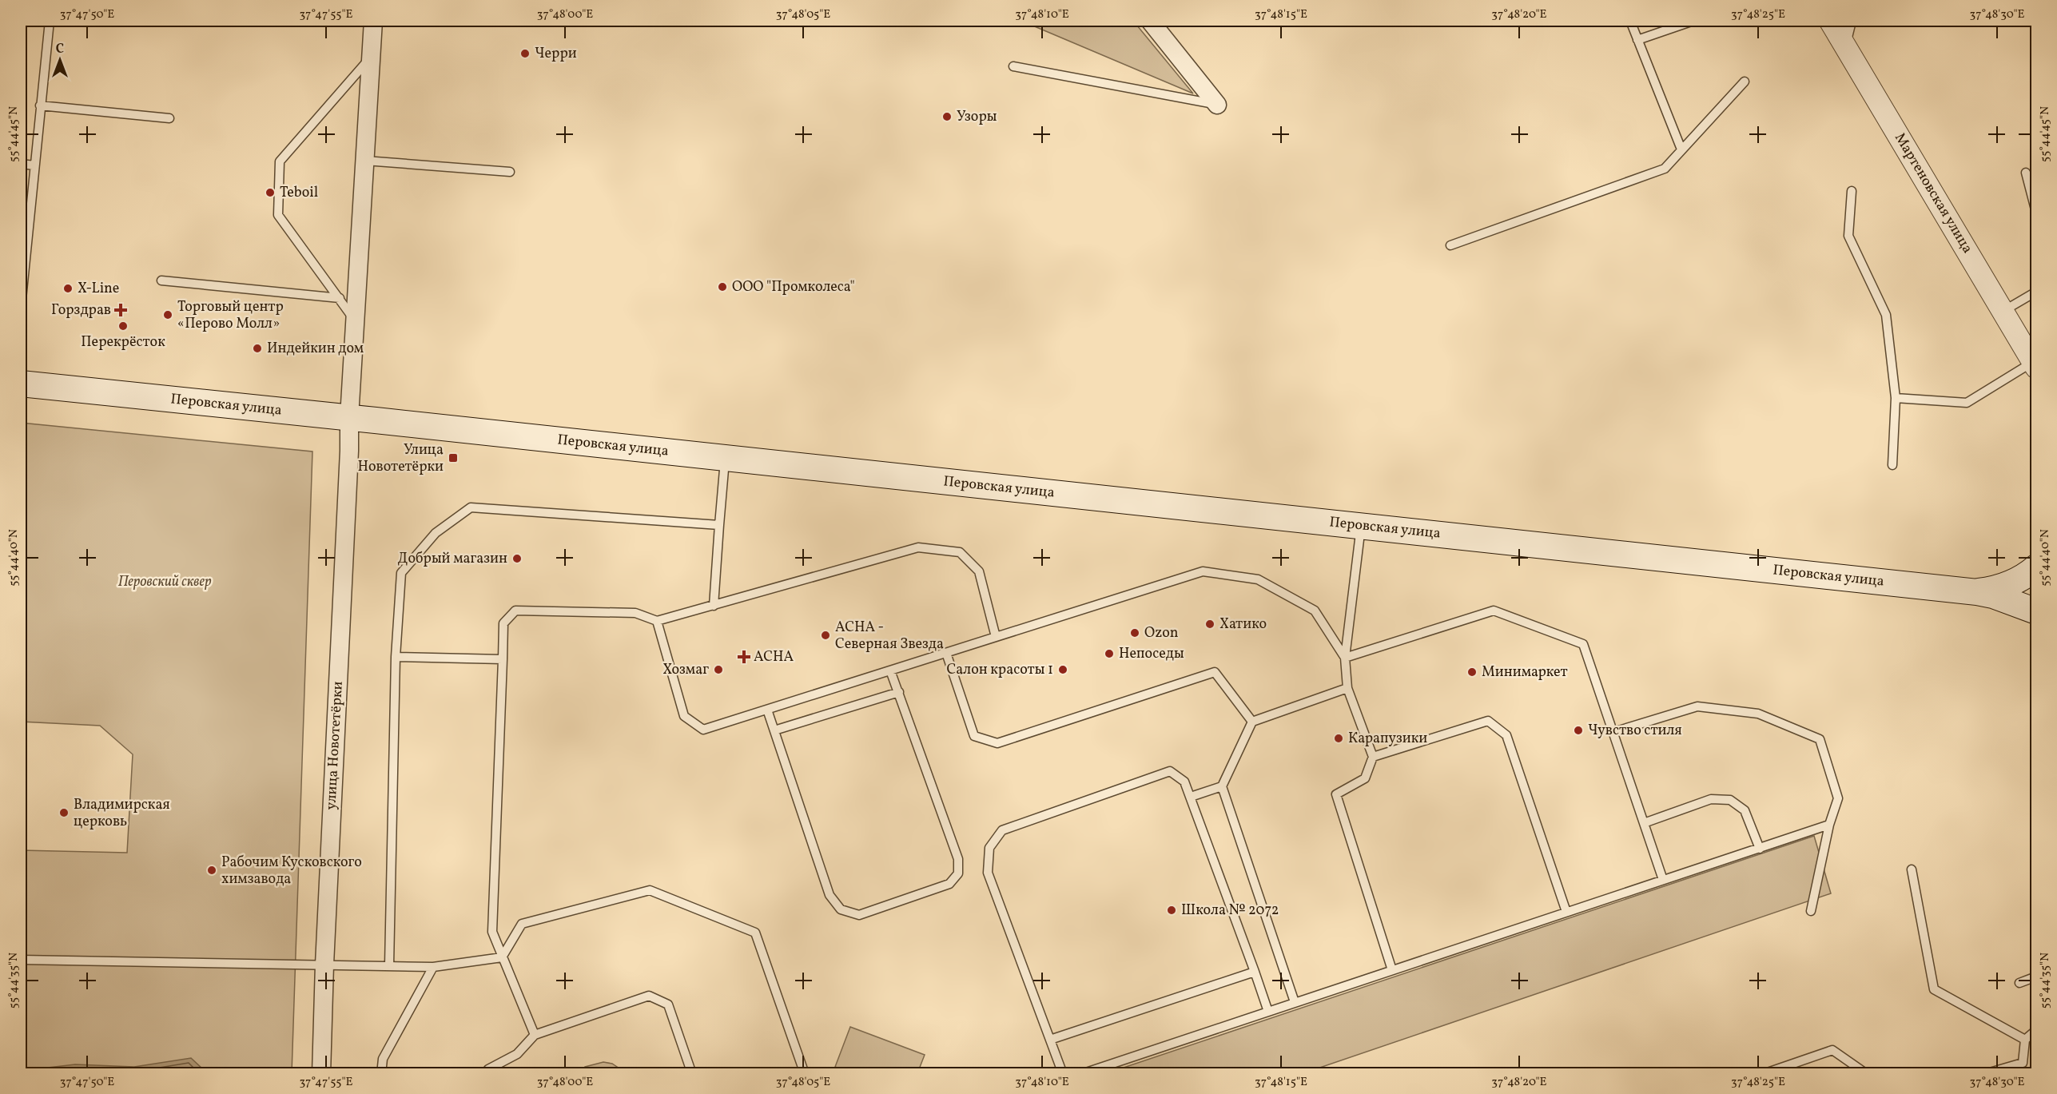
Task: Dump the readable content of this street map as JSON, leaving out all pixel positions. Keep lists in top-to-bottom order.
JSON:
{
  "streets": {
    "main road": ["Перовская улица"],
    "street": ["Мартеновская улица", "улица Новотетёрки"]
  },
  "crossings": [
    ["Перовская улица", "улица Новотетёрки"]
  ],
  "parks": ["Перовский сквер"],
  "places": {
    "other": [
      "Черри",
      "Узоры",
      "Teboil",
      "ООО \"Промколеса\"",
      "X-Line",
      "Торговый центр «Перово Молл»",
      "Перекрёсток",
      "Индейкин дом",
      "Добрый магазин",
      "Хатико",
      "Ozon",
      "АСНА - Северная Звезда",
      "Непоседы",
      "Хозмаг",
      "Салон красоты 1",
      "Минимаркет",
      "Чувство стиля",
      "Карапузики",
      "Владимирская церковь",
      "Рабочим Кусковского химзавода",
      "Школа № 2072"
    ],
    "health": ["Горздрав", "АСНА"],
    "transit": ["Улица Новотетёрки"]
  },
  "north": "top",
  "coordinates": [
    "37°47'50\"E",
    "37°47'55\"E",
    "37°48'00\"E",
    "37°48'05\"E",
    "37°48'10\"E",
    "37°48'15\"E",
    "37°48'20\"E",
    "37°48'25\"E",
    "37°48'30\"E",
    "55°44'45\"N",
    "55°44'40\"N",
    "55°44'35\"N"
  ]
}
